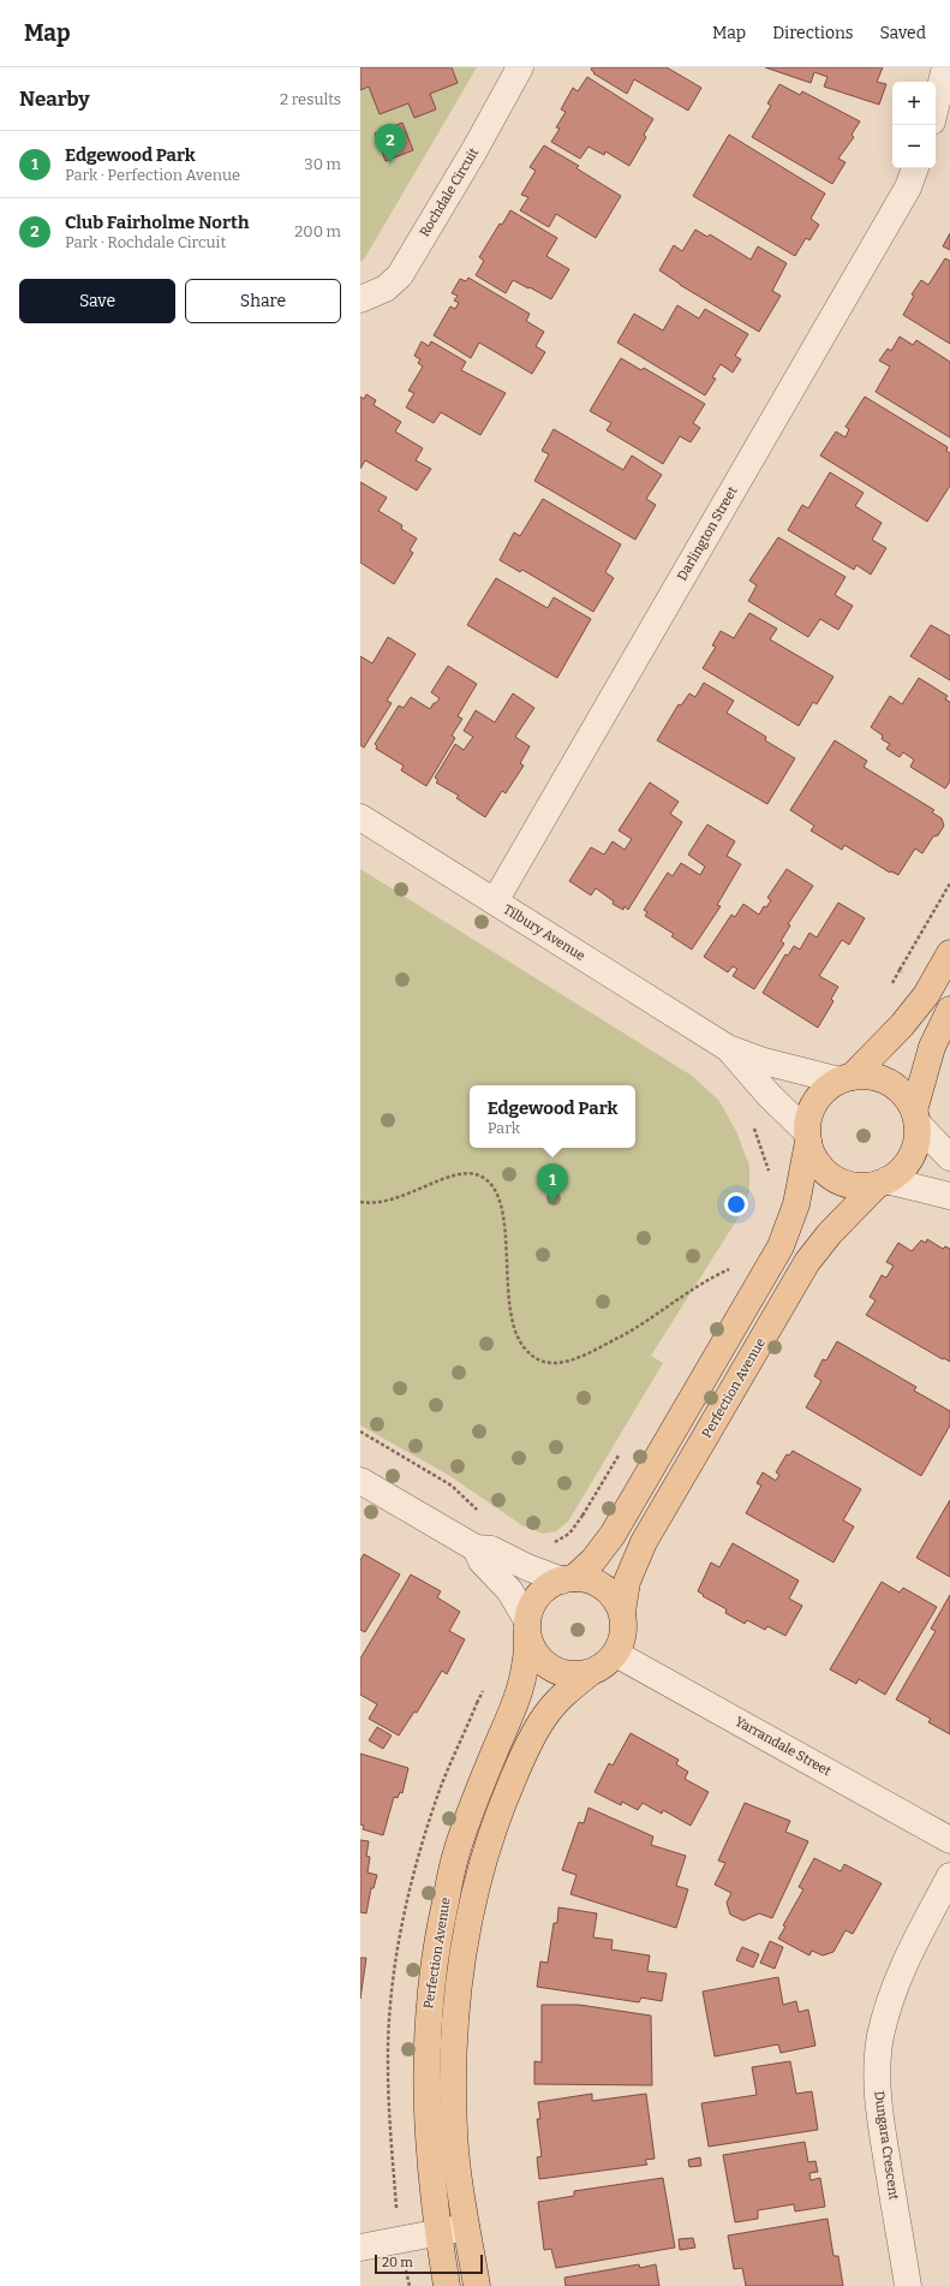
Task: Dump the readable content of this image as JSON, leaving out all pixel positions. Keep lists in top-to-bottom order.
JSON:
{
  "streets": {
    "main road": ["Perfection Avenue"],
    "street": [
      "Rochdale Circuit",
      "Darlington Street",
      "Tilbury Avenue",
      "Yarrandale Street",
      "Dungara Crescent"
    ]
  },
  "crossings": [
    ["Darlington Street", "Tilbury Avenue"],
    ["Tilbury Avenue", "Perfection Avenue"],
    ["Perfection Avenue", "Yarrandale Street"]
  ],
  "scale_bar": "20 m",
  "page": {
    "header": "Map",
    "nav": ["Map", "Directions", "Saved"],
    "heading": ["Nearby", "2 results"],
    "map_buttons": ["+", "−"],
    "pins": ["2", "1"],
    "list": [
      {
        "mark": "1",
        "name": "Edgewood Park",
        "note": "Park · Perfection Avenue",
        "value": "30 m"
      },
      {
        "mark": "2",
        "name": "Club Fairholme North",
        "note": "Park · Rochdale Circuit",
        "value": "200 m"
      }
    ],
    "buttons": ["Save", "Share"],
    "popup": ["Edgewood Park", "Park"],
    "scale": "20 m"
  }
}
